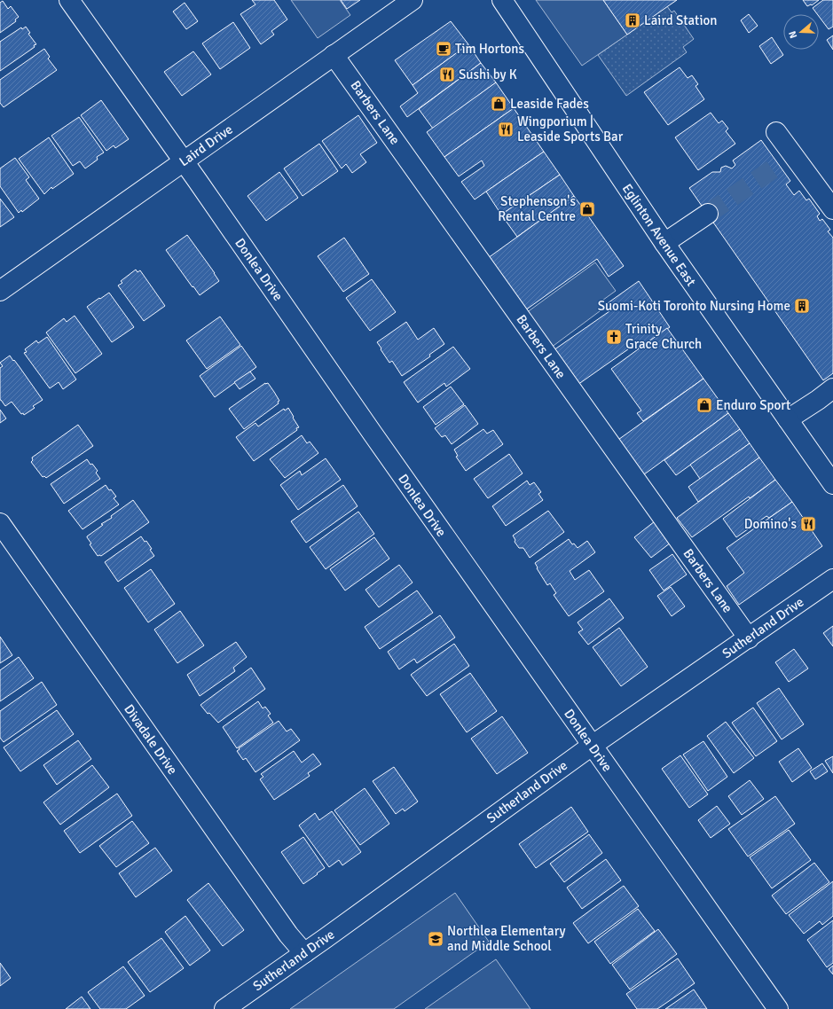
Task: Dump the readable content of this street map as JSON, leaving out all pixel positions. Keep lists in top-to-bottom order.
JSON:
{
  "streets": {
    "street": [
      "Barbers Lane",
      "Laird Drive",
      "Eglinton Avenue East",
      "Donlea Drive",
      "Sutherland Drive",
      "Divadale Drive"
    ]
  },
  "crossings": [
    ["Barbers Lane", "Laird Drive"],
    ["Barbers Lane", "Sutherland Drive"],
    ["Laird Drive", "Donlea Drive"],
    ["Donlea Drive", "Sutherland Drive"],
    ["Sutherland Drive", "Divadale Drive"]
  ],
  "places": {
    "building": ["Laird Station", "Suomi-Koti Toronto Nursing Home"],
    "cafe": ["Tim Hortons"],
    "restaurant": ["Sushi by K", "Wingporium | Leaside Sports Bar", "Domino's"],
    "shop": ["Leaside Fades", "Stephenson's Rental Centre", "Enduro Sport"],
    "church": ["Trinity Grace Church"],
    "school or university": ["Northlea Elementary and Middle School"]
  },
  "north": "left"
}
